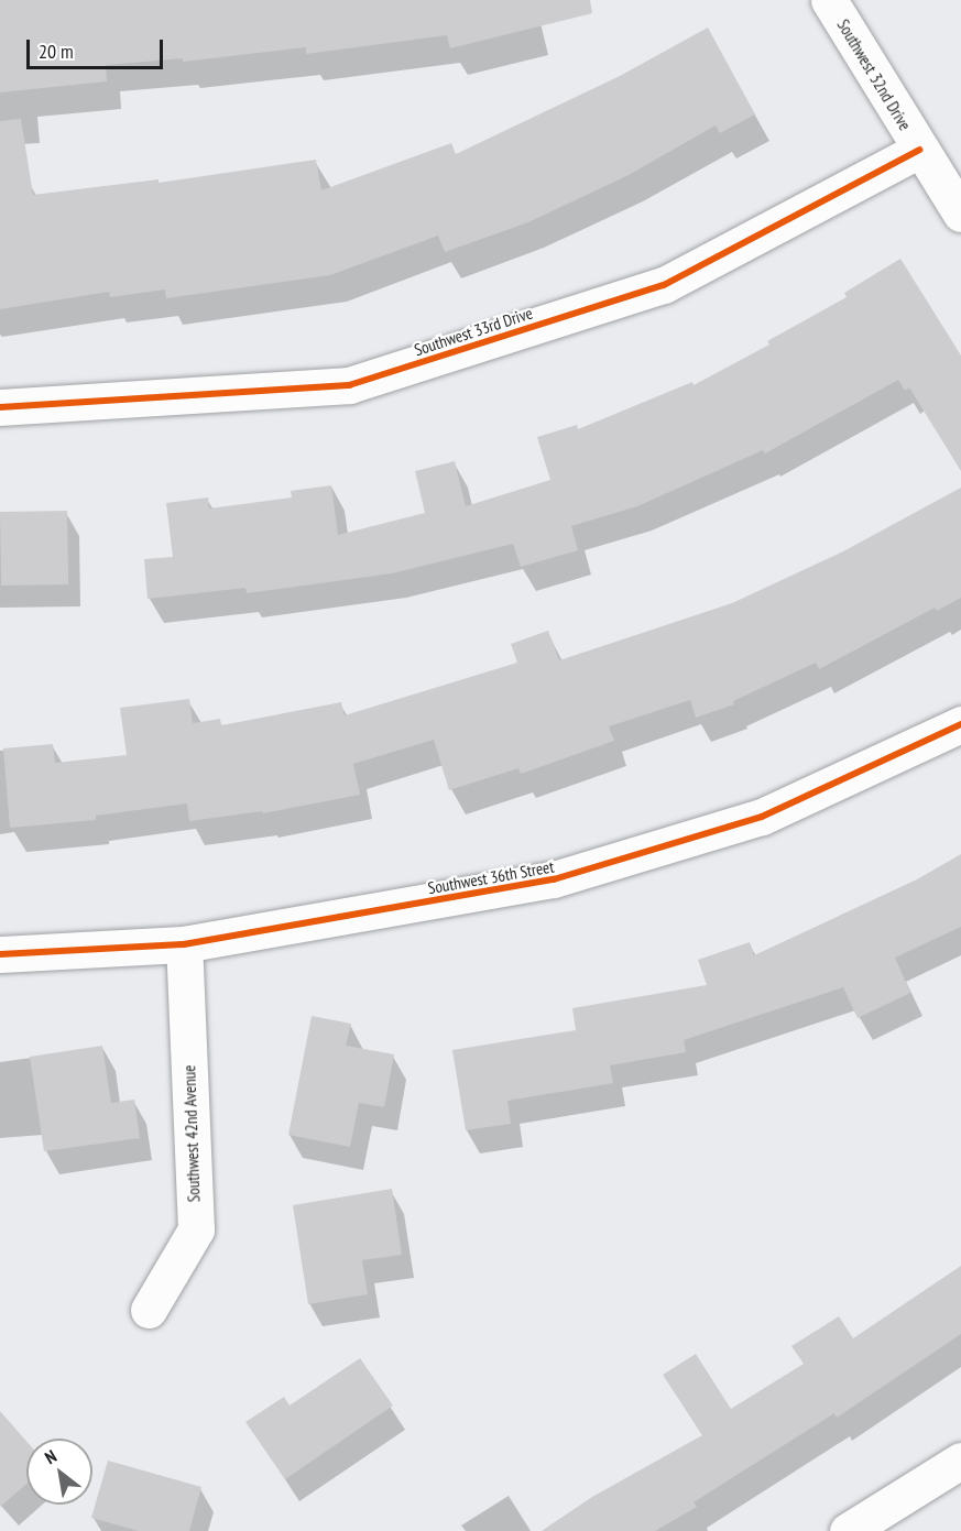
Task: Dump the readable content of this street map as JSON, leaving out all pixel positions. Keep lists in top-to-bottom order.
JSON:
{
  "streets": {
    "street": [
      "Southwest 32nd Drive",
      "Southwest 33rd Drive",
      "Southwest 36th Street",
      "Southwest 42nd Avenue"
    ]
  },
  "crossings": [
    ["Southwest 32nd Drive", "Southwest 33rd Drive"],
    ["Southwest 36th Street", "Southwest 42nd Avenue"]
  ],
  "scale_bar": "20 m",
  "north": "top left"
}
